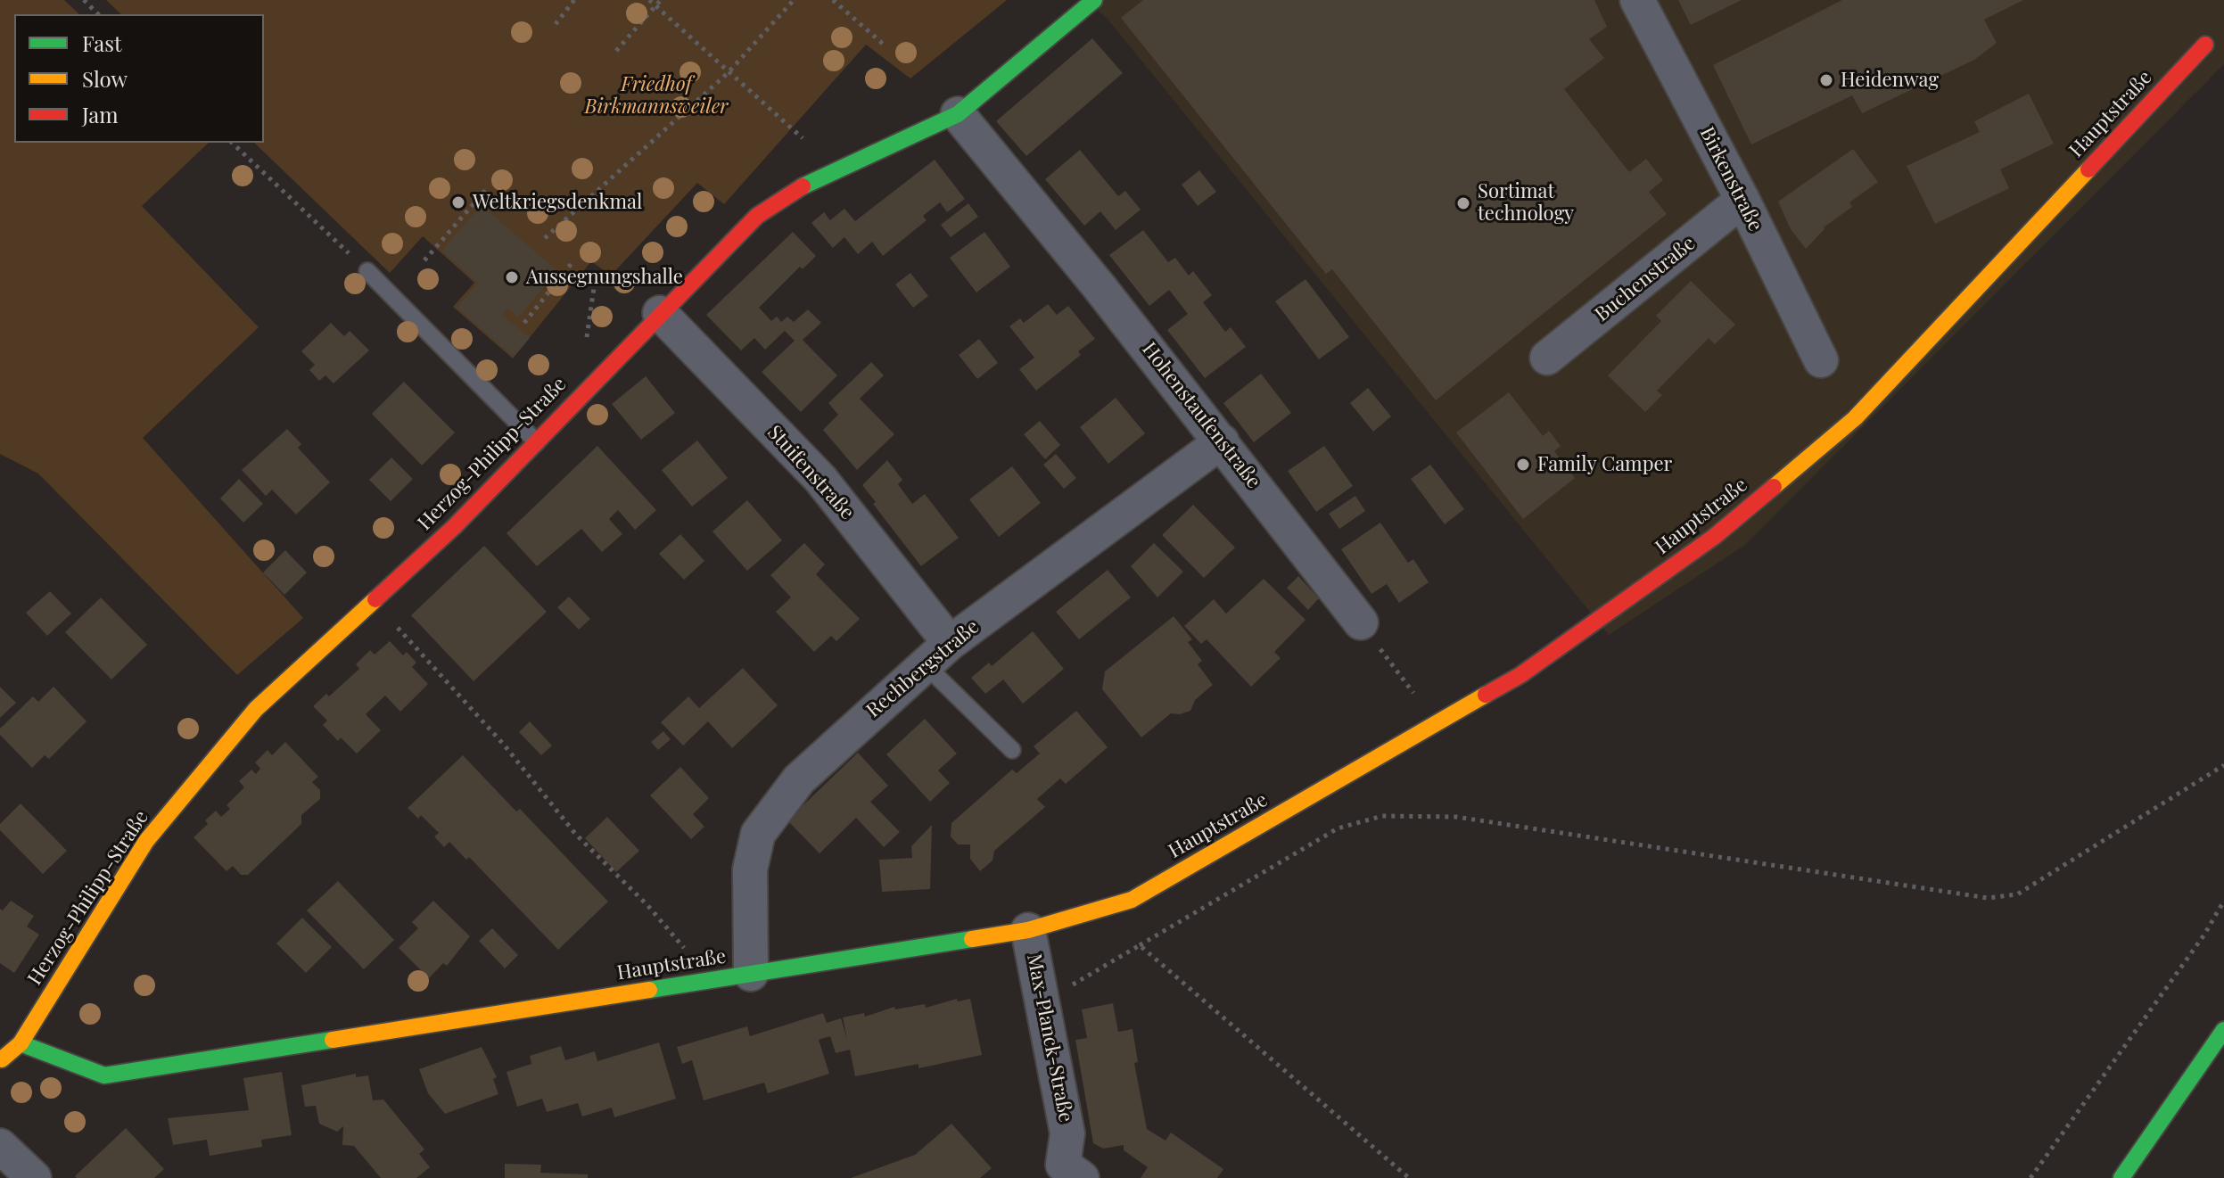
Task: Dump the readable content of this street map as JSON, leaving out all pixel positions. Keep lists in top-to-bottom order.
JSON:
{
  "streets": {
    "street": [
      "Hauptstraße",
      "Birkenstraße",
      "Buchenstraße",
      "Hohenstaufenstraße",
      "Herzog-Philipp-Straße",
      "Stuifenstraße",
      "Rechbergstraße",
      "Max-Planck-Straße"
    ]
  },
  "crossings": [
    ["Hauptstraße", "Herzog-Philipp-Straße"],
    ["Hauptstraße", "Rechbergstraße"],
    ["Hauptstraße", "Max-Planck-Straße"],
    ["Birkenstraße", "Buchenstraße"],
    ["Hohenstaufenstraße", "Herzog-Philipp-Straße"],
    ["Hohenstaufenstraße", "Rechbergstraße"],
    ["Herzog-Philipp-Straße", "Stuifenstraße"],
    ["Stuifenstraße", "Rechbergstraße"]
  ],
  "parks": ["Friedhof Birkmannsweiler"],
  "places": [
    "Heidenwag",
    "Weltkriegsdenkmal",
    "Sortimat technology",
    "Aussegnungshalle",
    "Family Camper"
  ],
  "legend": ["Fast", "Slow", "Jam"]
}
